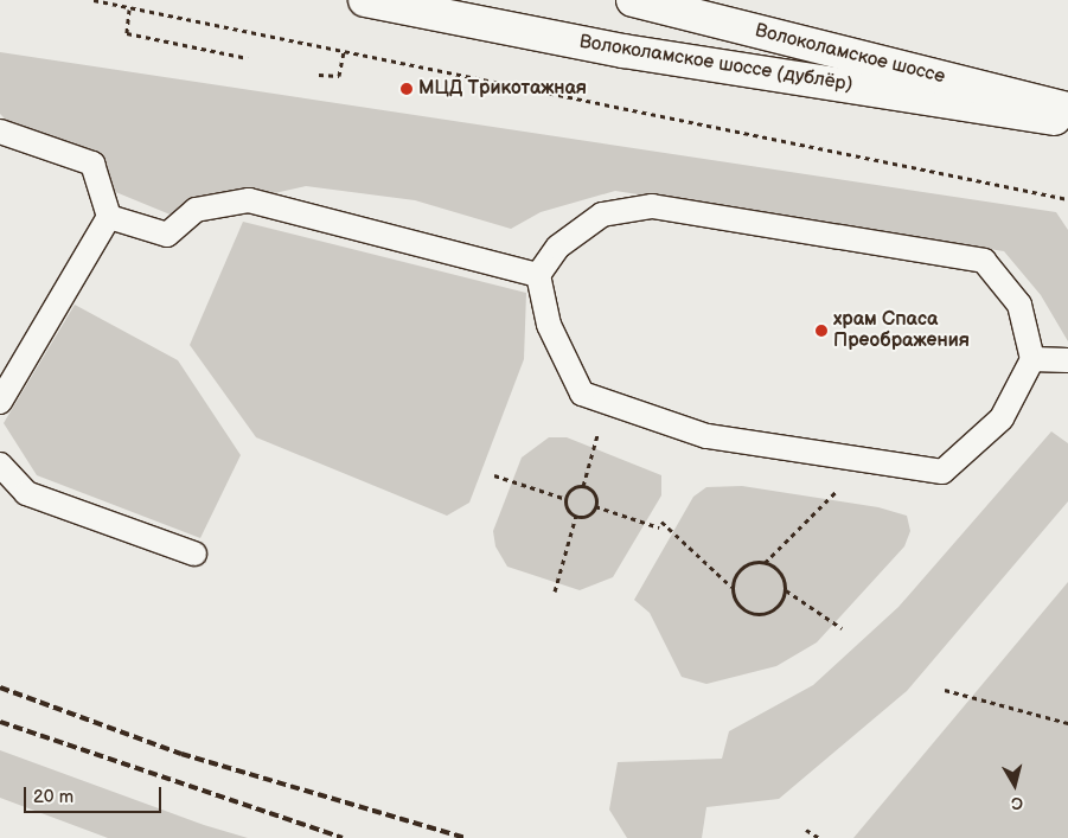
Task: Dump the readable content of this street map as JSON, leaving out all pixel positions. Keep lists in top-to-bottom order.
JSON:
{
  "streets": {
    "main road": ["Волоколамское шоссе", "Волоколамское шоссе (дублёр)"]
  },
  "places": ["МЦД Трикотажная", "храм Спаса Преображения"],
  "scale_bar": "20 m",
  "north": "bottom"
}
